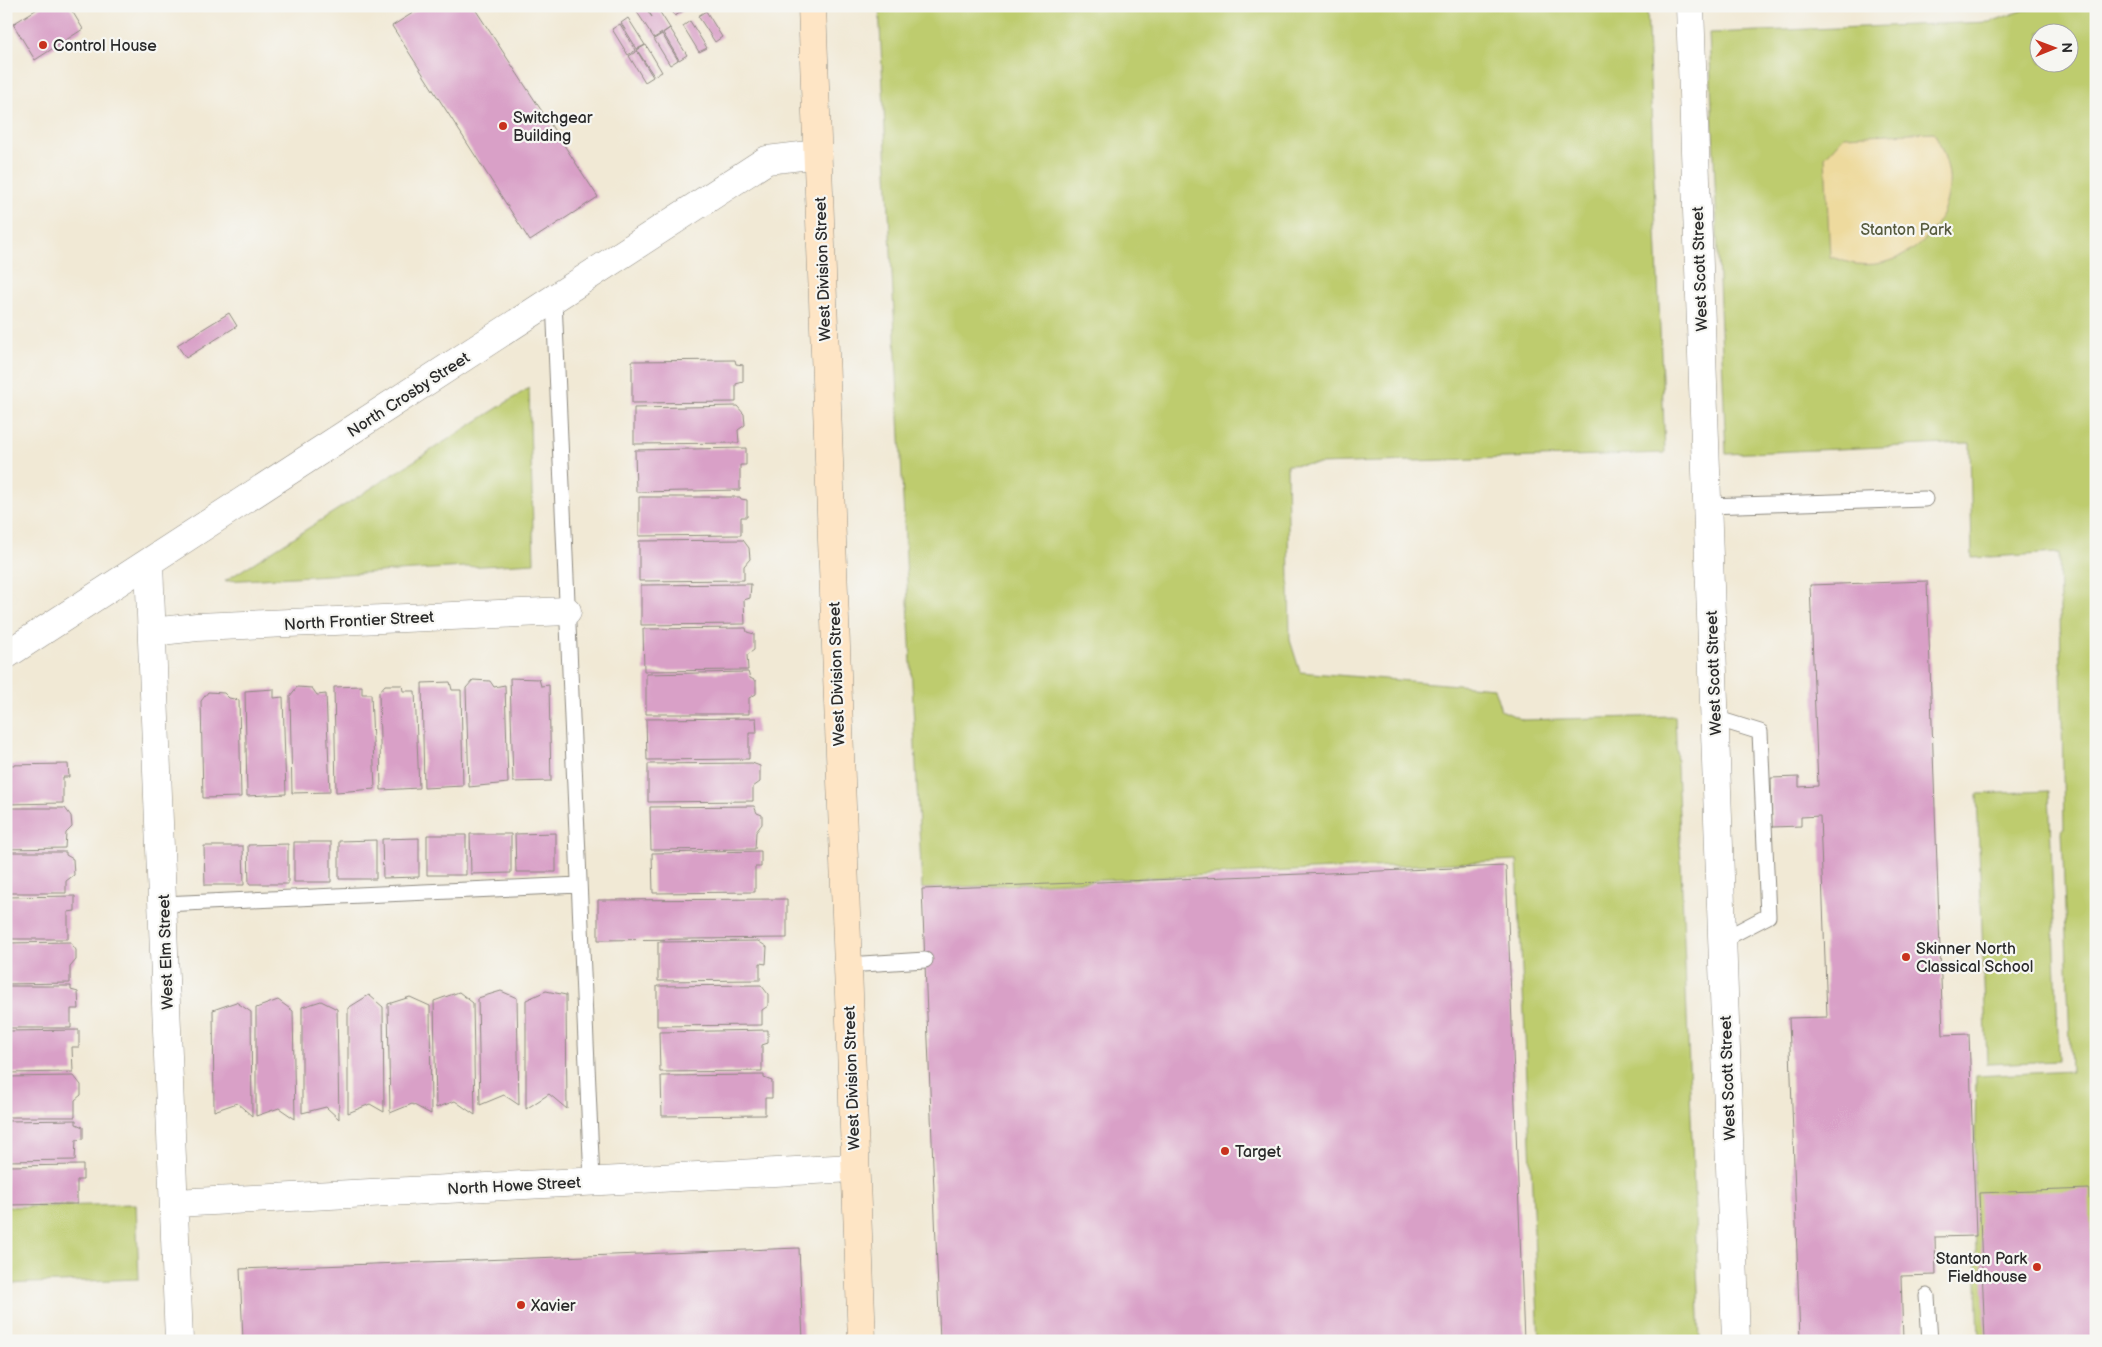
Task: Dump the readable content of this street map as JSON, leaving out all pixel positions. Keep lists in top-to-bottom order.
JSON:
{
  "streets": {
    "main road": ["West Division Street"],
    "street": [
      "West Scott Street",
      "North Crosby Street",
      "North Frontier Street",
      "West Elm Street",
      "North Howe Street"
    ]
  },
  "crossings": [
    ["West Division Street", "North Crosby Street"],
    ["West Division Street", "North Howe Street"],
    ["North Crosby Street", "West Elm Street"],
    ["North Frontier Street", "West Elm Street"],
    ["West Elm Street", "North Howe Street"]
  ],
  "parks": ["Stanton Park"],
  "places": [
    "Control House",
    "Switchgear Building",
    "Skinner North Classical School",
    "Target",
    "Stanton Park Fieldhouse",
    "Xavier"
  ],
  "north": "right"
}
